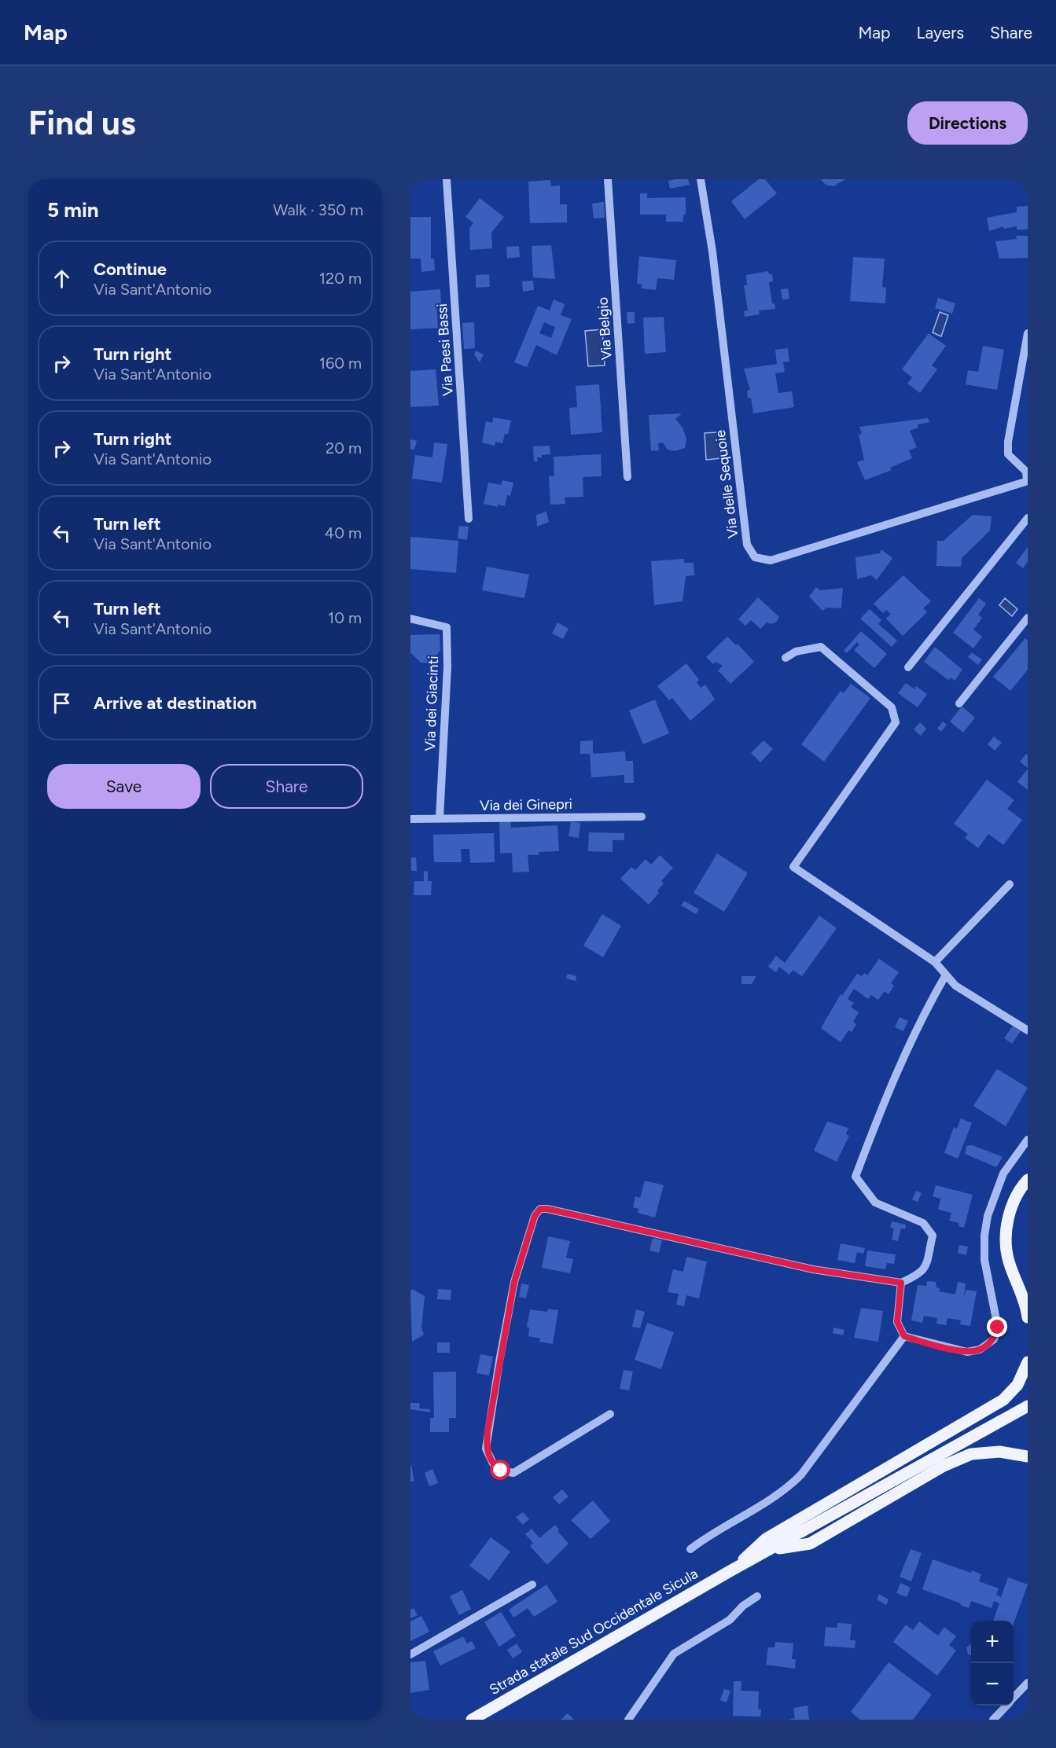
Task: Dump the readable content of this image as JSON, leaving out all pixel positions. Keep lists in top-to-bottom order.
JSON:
{
  "streets": {
    "main road": ["Strada statale Sud Occidentale Sicula"],
    "street": [
      "Via Belgio",
      "Via Paesi Bassi",
      "Via delle Sequoie",
      "Via dei Giacinti",
      "Via dei Ginepri"
    ]
  },
  "crossings": [
    ["Via dei Giacinti", "Via dei Ginepri"]
  ],
  "page": {
    "header": "Map",
    "nav": ["Map", "Layers", "Share"],
    "buttons": [
      "Directions",
      ["Save", "Share"]
    ],
    "title": "Find us",
    "heading": ["5 min", "Walk · 350 m"],
    "list": [
      ["Continue", "Via Sant'Antonio", "120 m"],
      ["Turn right", "Via Sant'Antonio", "160 m"],
      ["Turn right", "Via Sant'Antonio", "20 m"],
      ["Turn left", "Via Sant'Antonio", "40 m"],
      ["Turn left", "Via Sant'Antonio", "10 m"],
      "Arrive at destination"
    ],
    "map_buttons": ["+", "−"]
  }
}
